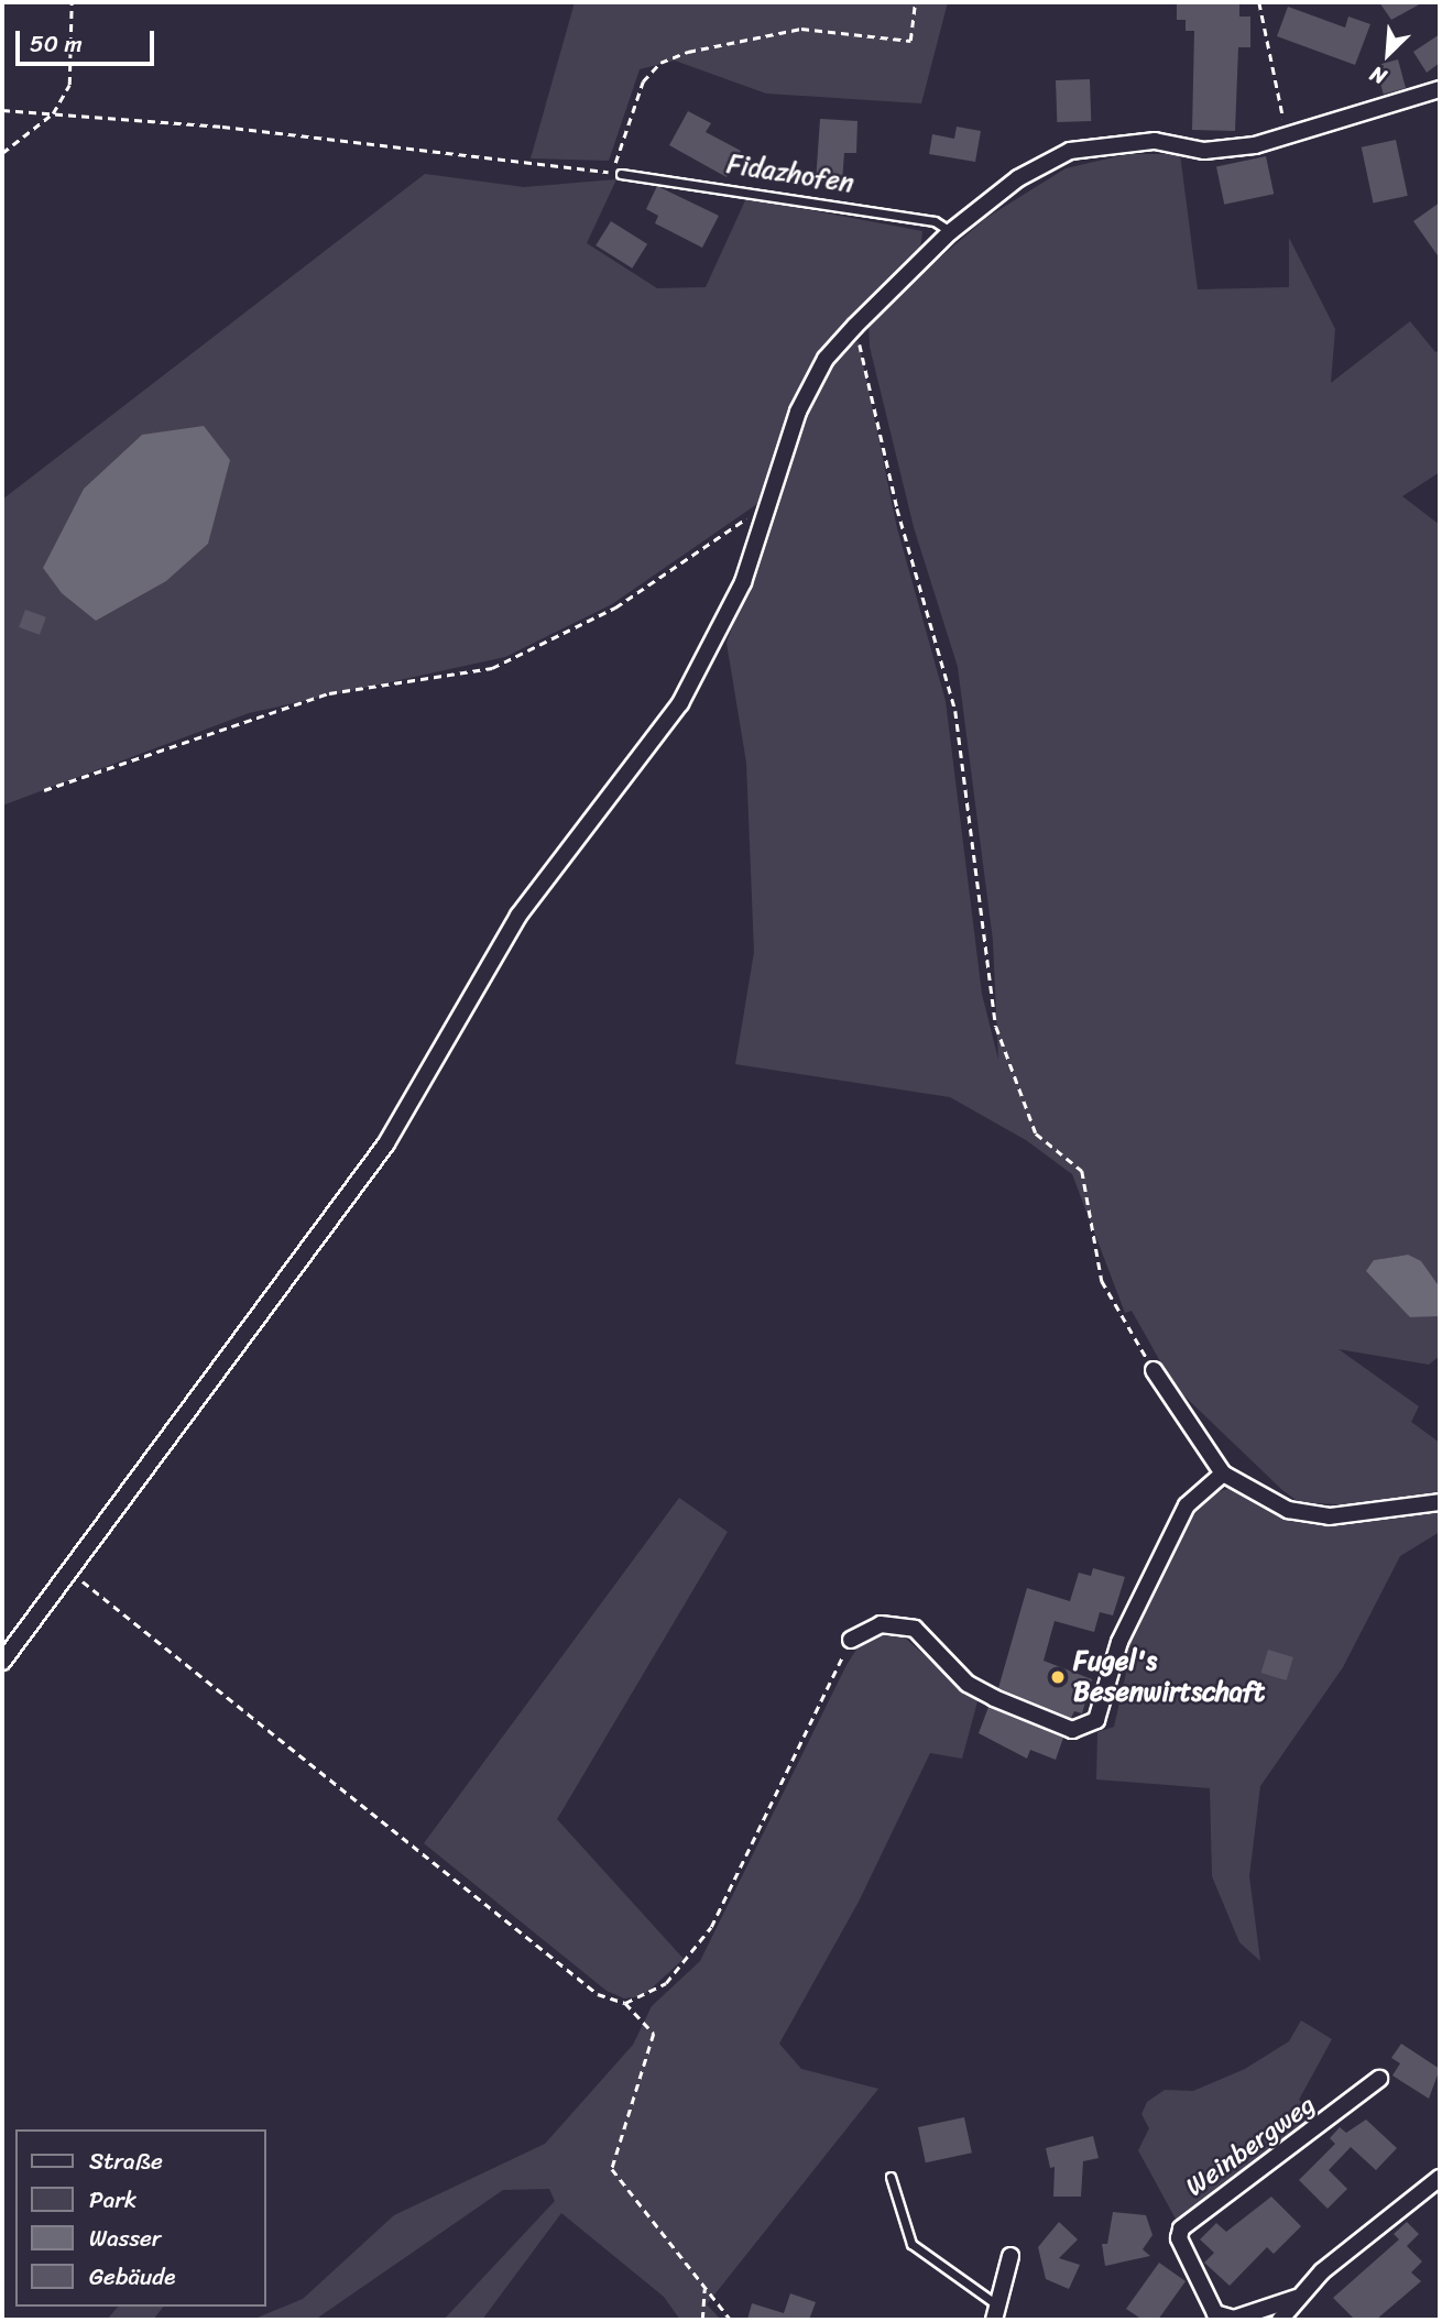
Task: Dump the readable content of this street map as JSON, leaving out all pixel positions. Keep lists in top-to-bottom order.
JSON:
{
  "streets": {
    "street": ["Weinbergweg"],
    "lane": ["Fidazhofen"]
  },
  "places": ["Fugel's Besenwirtschaft"],
  "legend": [
    "Straße",
    "Park",
    "Wasser",
    "Gebäude"
  ],
  "scale_bar": "50 m",
  "north": "bottom left"
}
